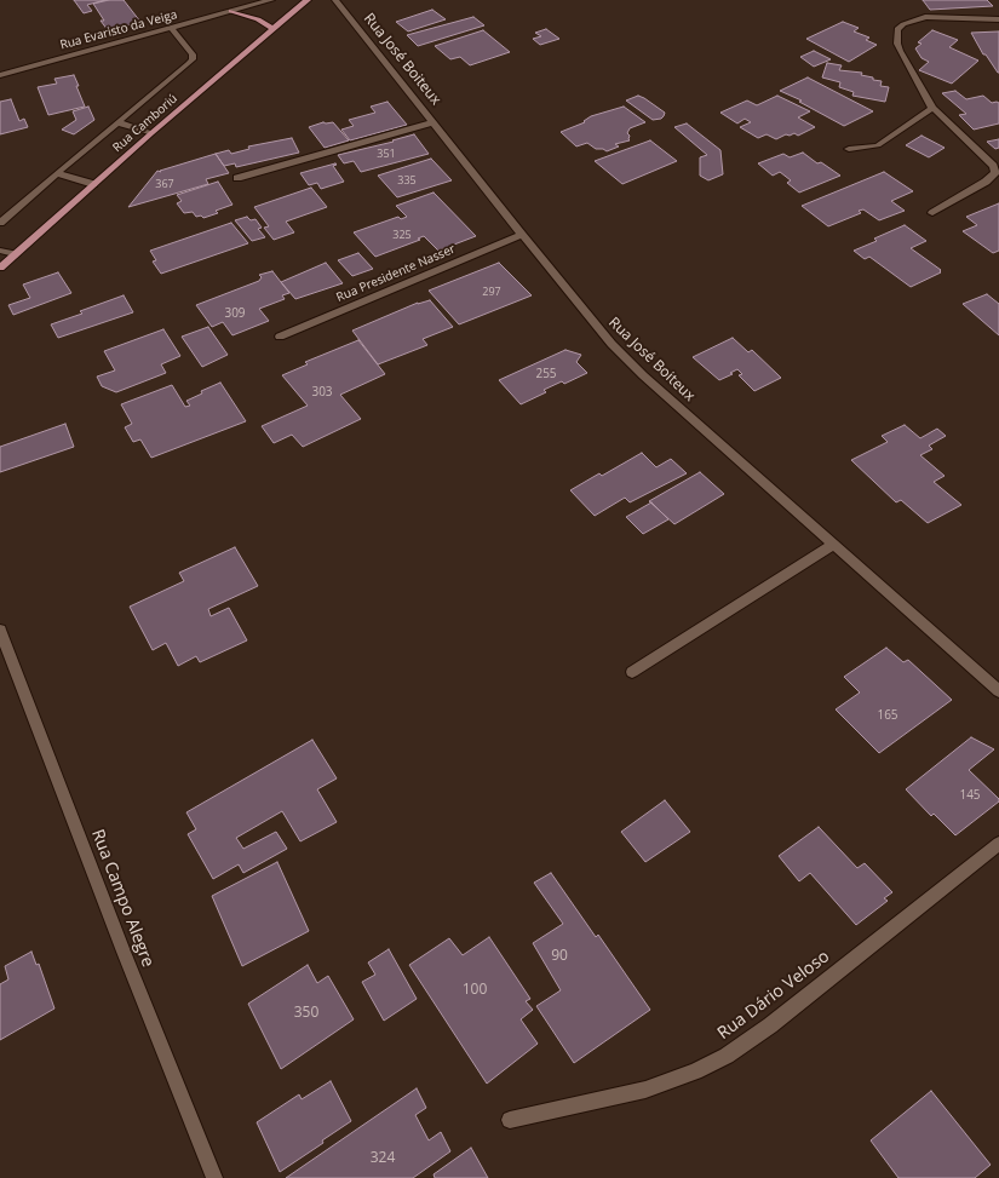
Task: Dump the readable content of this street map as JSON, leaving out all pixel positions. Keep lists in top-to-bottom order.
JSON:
{
  "streets": {
    "main road": ["Rua Camboriú"],
    "street": [
      "Rua Evaristo da Veiga",
      "Rua José Boiteux",
      "Rua Presidente Nasser",
      "Rua Campo Alegre",
      "Rua Dário Veloso"
    ]
  },
  "crossings": [
    ["Rua José Boiteux", "Rua Presidente Nasser"]
  ],
  "house_numbers": [
    "351",
    "335",
    "367",
    "325",
    "297",
    "309",
    "255",
    "303",
    "165",
    "145",
    "90",
    "100",
    "350",
    "324"
  ]
}
